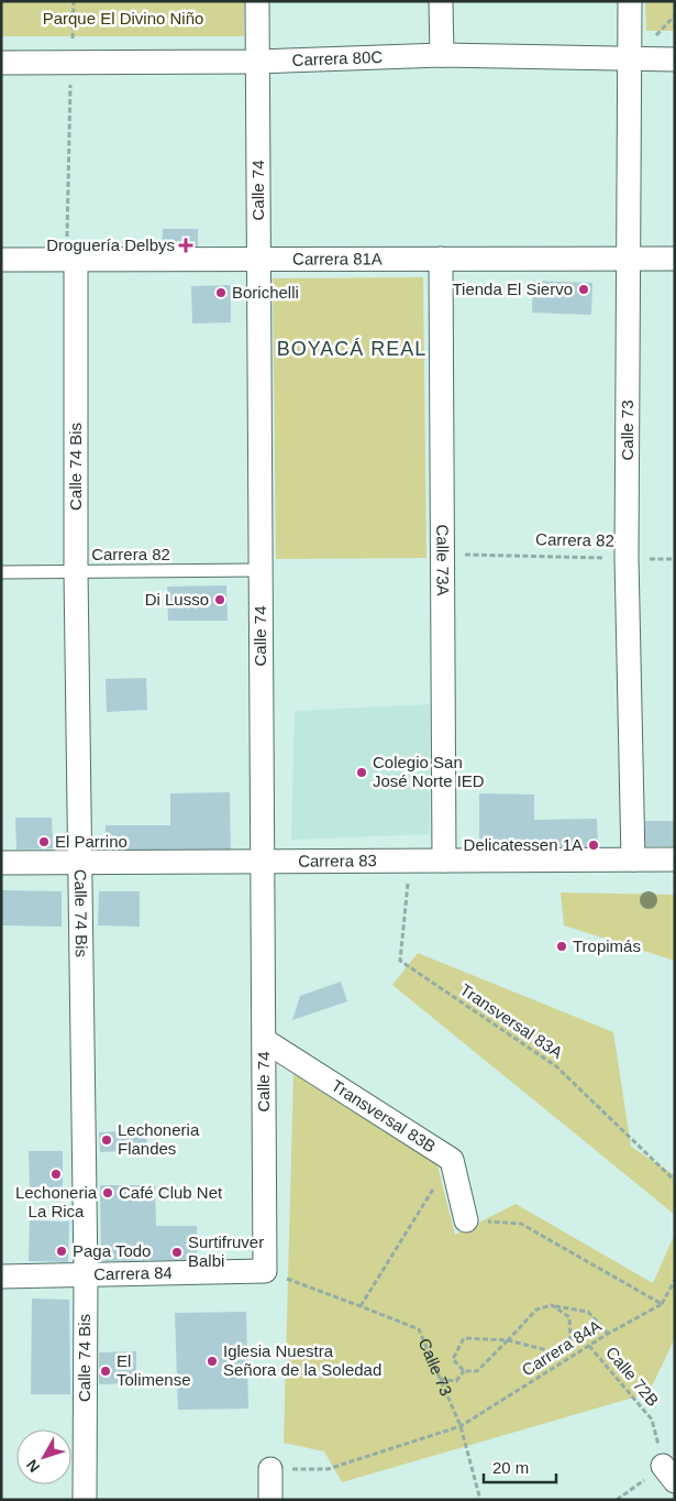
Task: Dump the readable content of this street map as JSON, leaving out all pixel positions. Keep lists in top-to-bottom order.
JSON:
{
  "streets": {
    "street": [
      "Carrera 80C",
      "Calle 74",
      "Carrera 81A",
      "Calle 73",
      "Calle 74 Bis",
      "Calle 73A",
      "Carrera 83",
      "Transversal 83B",
      "Carrera 84"
    ],
    "lane": ["Carrera 82"],
    "path": ["Transversal 83A", "Carrera 84A", "Calle 72B"]
  },
  "crossings": [
    ["Carrera 80C", "Calle 74"],
    ["Carrera 80C", "Calle 73"],
    ["Calle 74", "Carrera 81A"],
    ["Calle 74", "Calle 73"],
    ["Calle 74", "Carrera 82"],
    ["Calle 74", "Carrera 83"],
    ["Calle 74", "Transversal 83B"],
    ["Calle 74", "Carrera 84"],
    ["Carrera 81A", "Calle 73"],
    ["Carrera 81A", "Calle 74 Bis"],
    ["Carrera 81A", "Calle 73A"],
    ["Calle 73", "Carrera 82"],
    ["Calle 73", "Carrera 83"],
    ["Calle 73", "Carrera 84"],
    ["Calle 73", "Carrera 84A"],
    ["Calle 74 Bis", "Carrera 82"],
    ["Calle 74 Bis", "Carrera 83"],
    ["Calle 74 Bis", "Carrera 84"],
    ["Carrera 82", "Calle 73A"],
    ["Calle 73A", "Carrera 83"],
    ["Carrera 83", "Transversal 83A"],
    ["Carrera 84A", "Calle 72B"]
  ],
  "districts": ["BOYACÁ REAL"],
  "parks": ["Parque El Divino Niño"],
  "places": {
    "health": ["Droguería Delbys"],
    "other": [
      "Tienda El Siervo",
      "Borichelli",
      "Di Lusso",
      "Colegio San José Norte IED",
      "El Parrino",
      "Delicatessen 1A",
      "Tropimás",
      "Lechoneria Flandes",
      "Lechoneria La Rica",
      "Café Club Net",
      "Paga Todo",
      "Surtifruver Balbi",
      "Iglesia Nuestra Señora de la Soledad",
      "El Tolimense"
    ]
  },
  "scale_bar": "20 m",
  "north": "bottom left"
}
